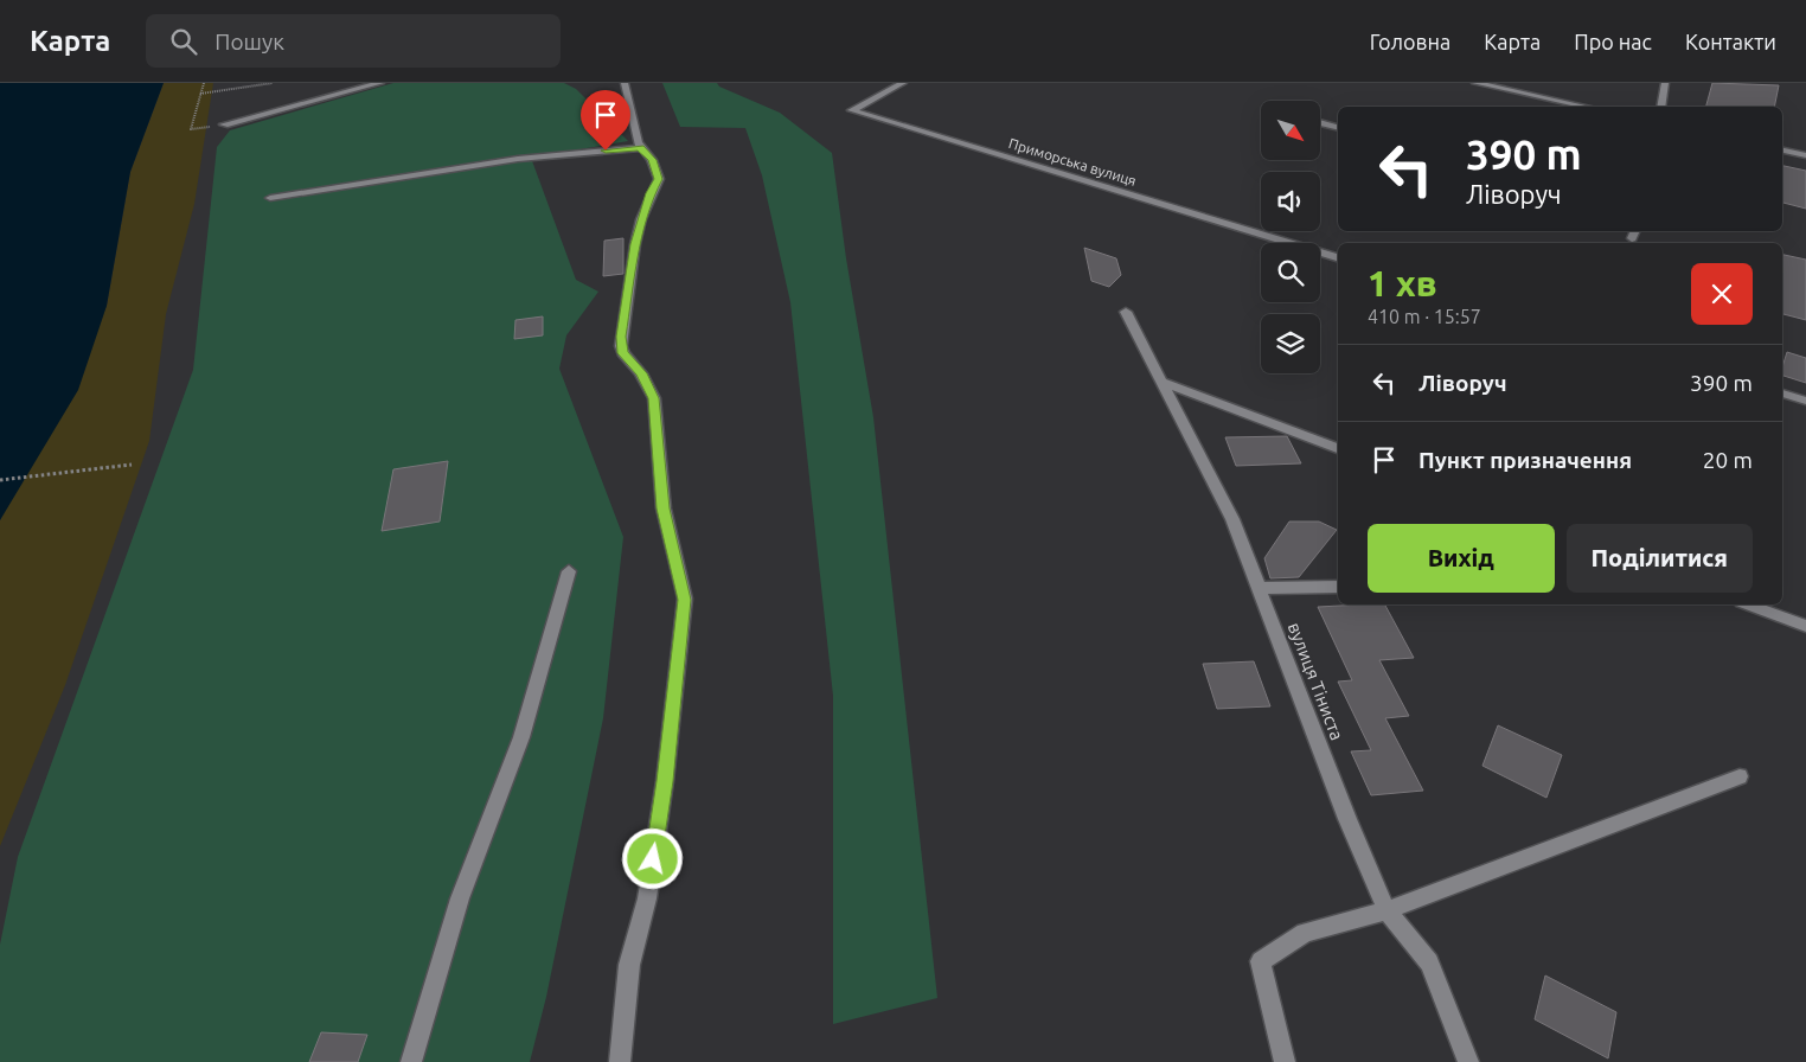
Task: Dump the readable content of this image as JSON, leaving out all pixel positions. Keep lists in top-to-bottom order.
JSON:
{
  "streets": {
    "street": ["Приморська вулиця", "вулиця Тіниста"]
  },
  "north": "bottom right",
  "page": {
    "header": "Карта",
    "search": "Пошук",
    "nav": [
      "Головна",
      "Карта",
      "Про нас",
      "Контакти"
    ],
    "turn": ["390 m", "Ліворуч"],
    "heading": ["1 хв", "410 m · 15:57"],
    "list": [
      {
        "name": "Ліворуч",
        "value": "390 m"
      },
      {
        "name": "Пункт призначення",
        "value": "20 m"
      }
    ],
    "buttons": ["Вихід", "Поділитися"]
  }
}
